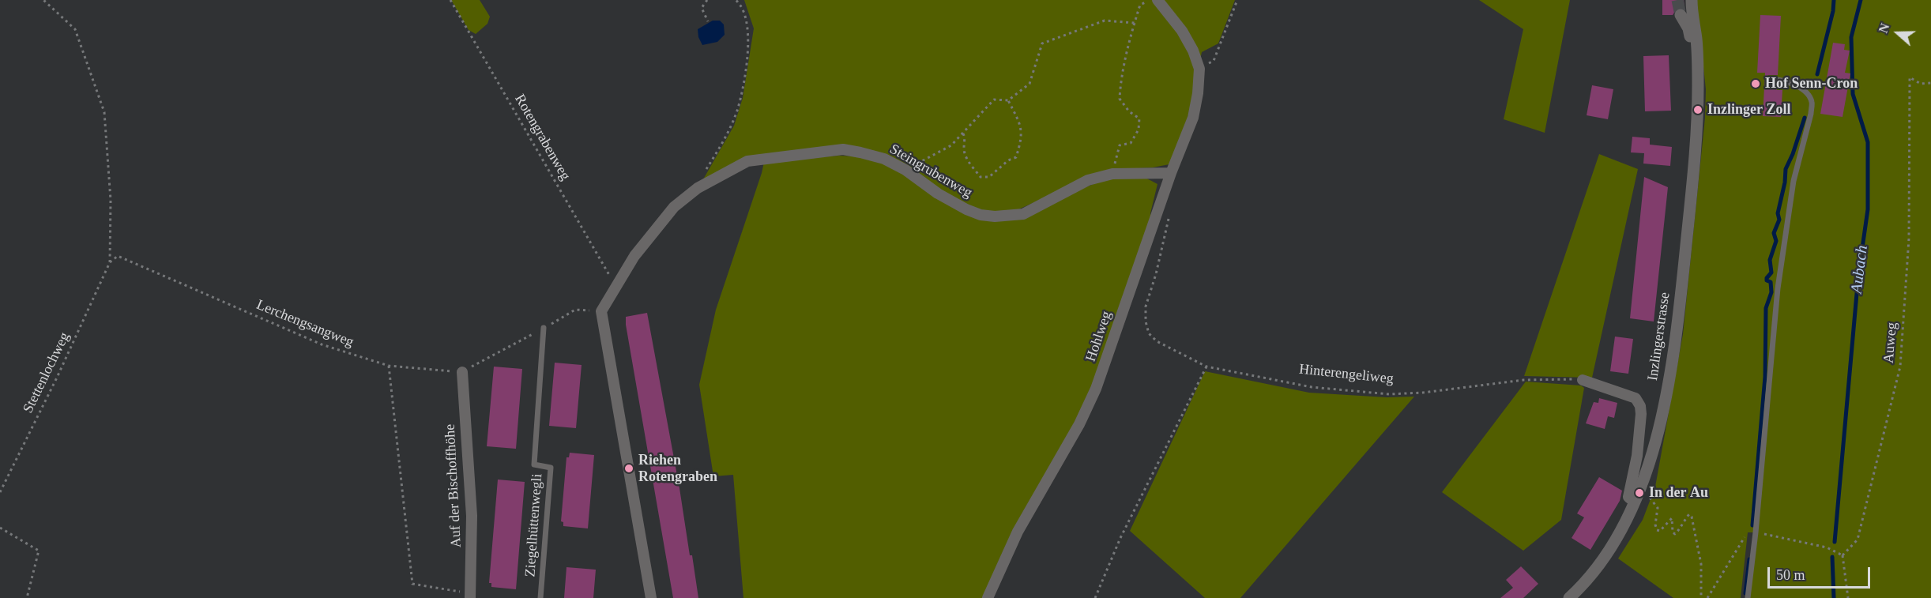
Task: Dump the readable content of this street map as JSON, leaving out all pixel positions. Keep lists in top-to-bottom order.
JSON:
{
  "streets": {
    "street": [
      "Steingrubenweg",
      "Hohlweg",
      "Inzlingerstrasse",
      "Auf der Bischoffhöhe"
    ],
    "lane": ["Ziegelhüttenwegli"],
    "path": [
      "Rotengrabenweg",
      "Lerchengsangweg",
      "Auweg",
      "Stettenlochweg",
      "Hinterengeliweg"
    ]
  },
  "crossings": [
    ["Rotengrabenweg", "Steingrubenweg"],
    ["Steingrubenweg", "Hohlweg"],
    ["Lerchengsangweg", "Stettenlochweg"],
    ["Lerchengsangweg", "Auf der Bischoffhöhe"]
  ],
  "water": ["Aubach"],
  "places": [
    "Hof Senn-Cron",
    "Inzlinger Zoll",
    "Riehen Rotengraben",
    "In der Au"
  ],
  "scale_bar": "50 m",
  "north": "left"
}
